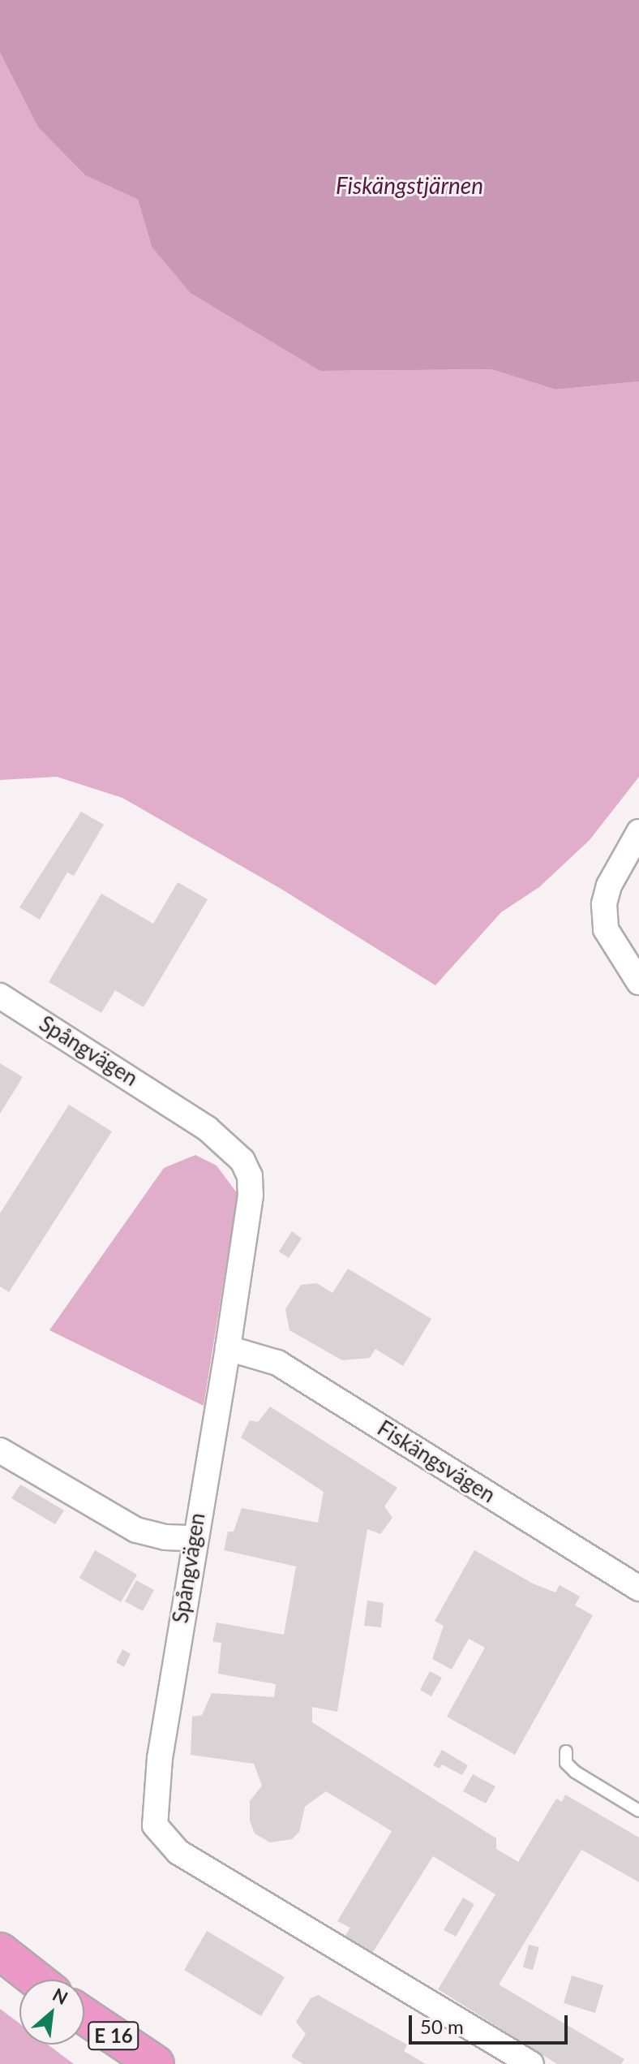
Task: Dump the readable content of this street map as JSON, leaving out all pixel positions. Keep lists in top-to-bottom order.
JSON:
{
  "streets": {
    "highway": ["E 16"],
    "street": ["Spångvägen", "Fiskängsvägen"]
  },
  "crossings": [
    ["Spångvägen", "Fiskängsvägen"]
  ],
  "water": ["Fiskängstjärnen"],
  "scale_bar": "50 m",
  "north": "top right"
}
